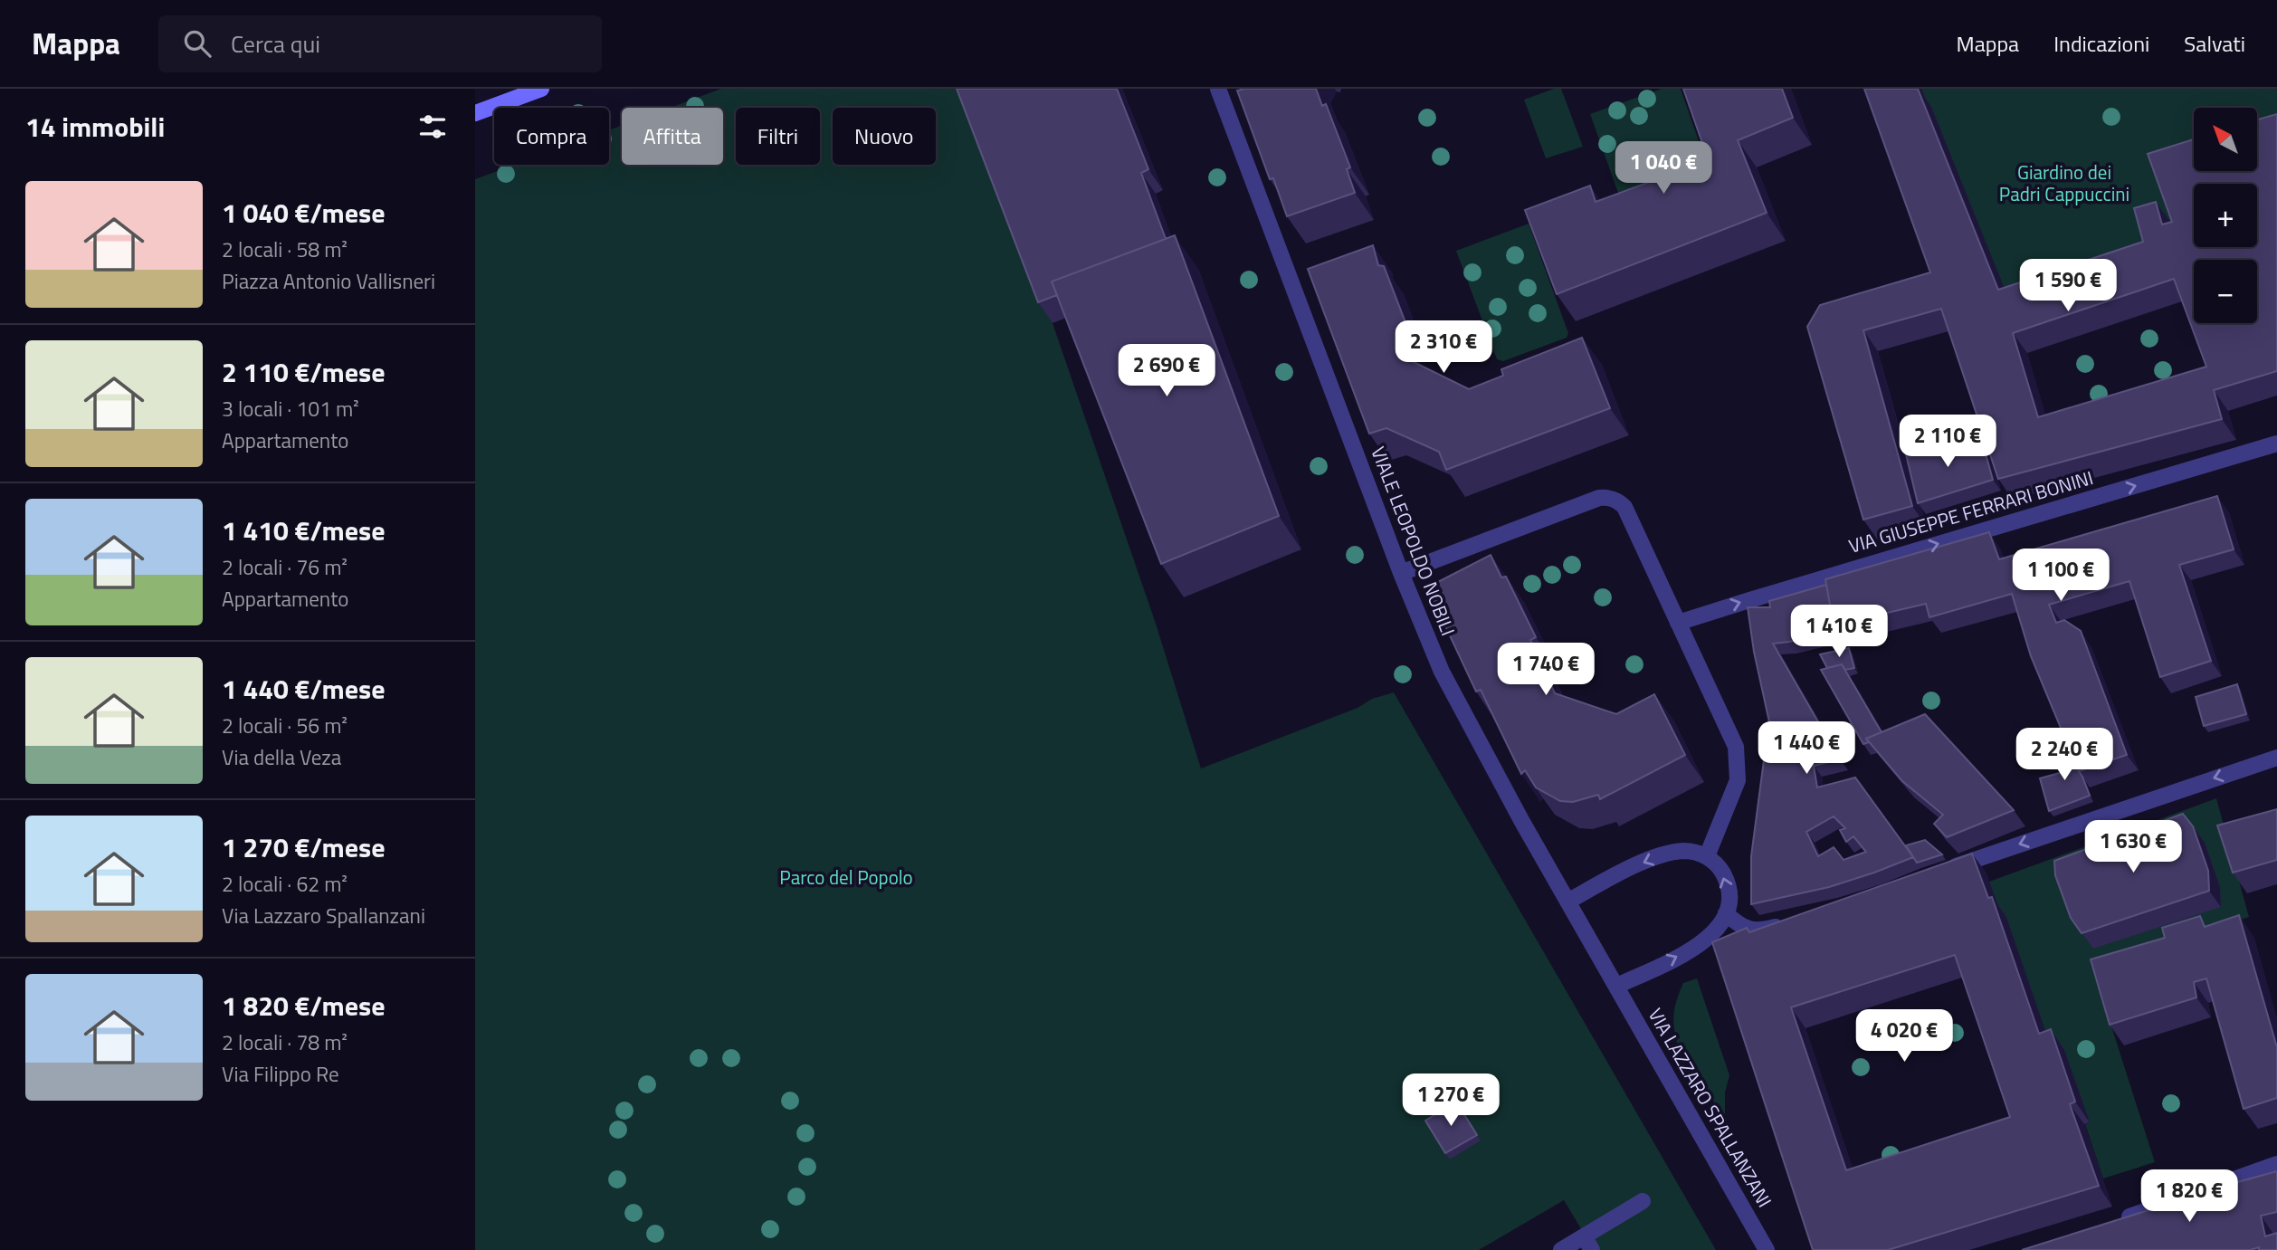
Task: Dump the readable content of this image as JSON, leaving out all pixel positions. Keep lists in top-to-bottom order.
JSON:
{
  "streets": {
    "street": ["VIA GIUSEPPE FERRARI BONINI", "VIALE LEOPOLDO NOBILI", "VIA LAZZARO SPALLANZANI"]
  },
  "crossings": [
    ["VIALE LEOPOLDO NOBILI", "VIA LAZZARO SPALLANZANI"]
  ],
  "one_way": ["VIA GIUSEPPE FERRARI BONINI"],
  "parks": ["Giardino dei Padri Cappuccini", "Parco del Popolo"],
  "north": "top left",
  "page": {
    "header": "Mappa",
    "search": "Cerca qui",
    "nav": ["Mappa", "Indicazioni", "Salvati"],
    "heading": "14 immobili",
    "map_buttons": ["+", "−"],
    "chip": [
      "Compra",
      "Affitta",
      "Filtri",
      "Nuovo"
    ],
    "price": [
      "1 040 €",
      "1 590 €",
      "2 310 €",
      "2 690 €",
      "2 110 €",
      "1 100 €",
      "1 410 €",
      "1 740 €",
      "1 440 €",
      "2 240 €",
      "1 630 €",
      "4 020 €",
      "1 270 €",
      "1 820 €"
    ],
    "list": [
      {
        "name": "1 040 €/mese",
        "note": "2 locali · 58 m² · Piazza Antonio Vallisneri"
      },
      {
        "name": "2 110 €/mese",
        "note": "3 locali · 101 m² · Appartamento"
      },
      {
        "name": "1 410 €/mese",
        "note": "2 locali · 76 m² · Appartamento"
      },
      {
        "name": "1 440 €/mese",
        "note": "2 locali · 56 m² · Via della Veza"
      },
      {
        "name": "1 270 €/mese",
        "note": "2 locali · 62 m² · Via Lazzaro Spallanzani"
      },
      {
        "name": "1 820 €/mese",
        "note": "2 locali · 78 m² · Via Filippo Re"
      }
    ]
  }
}
